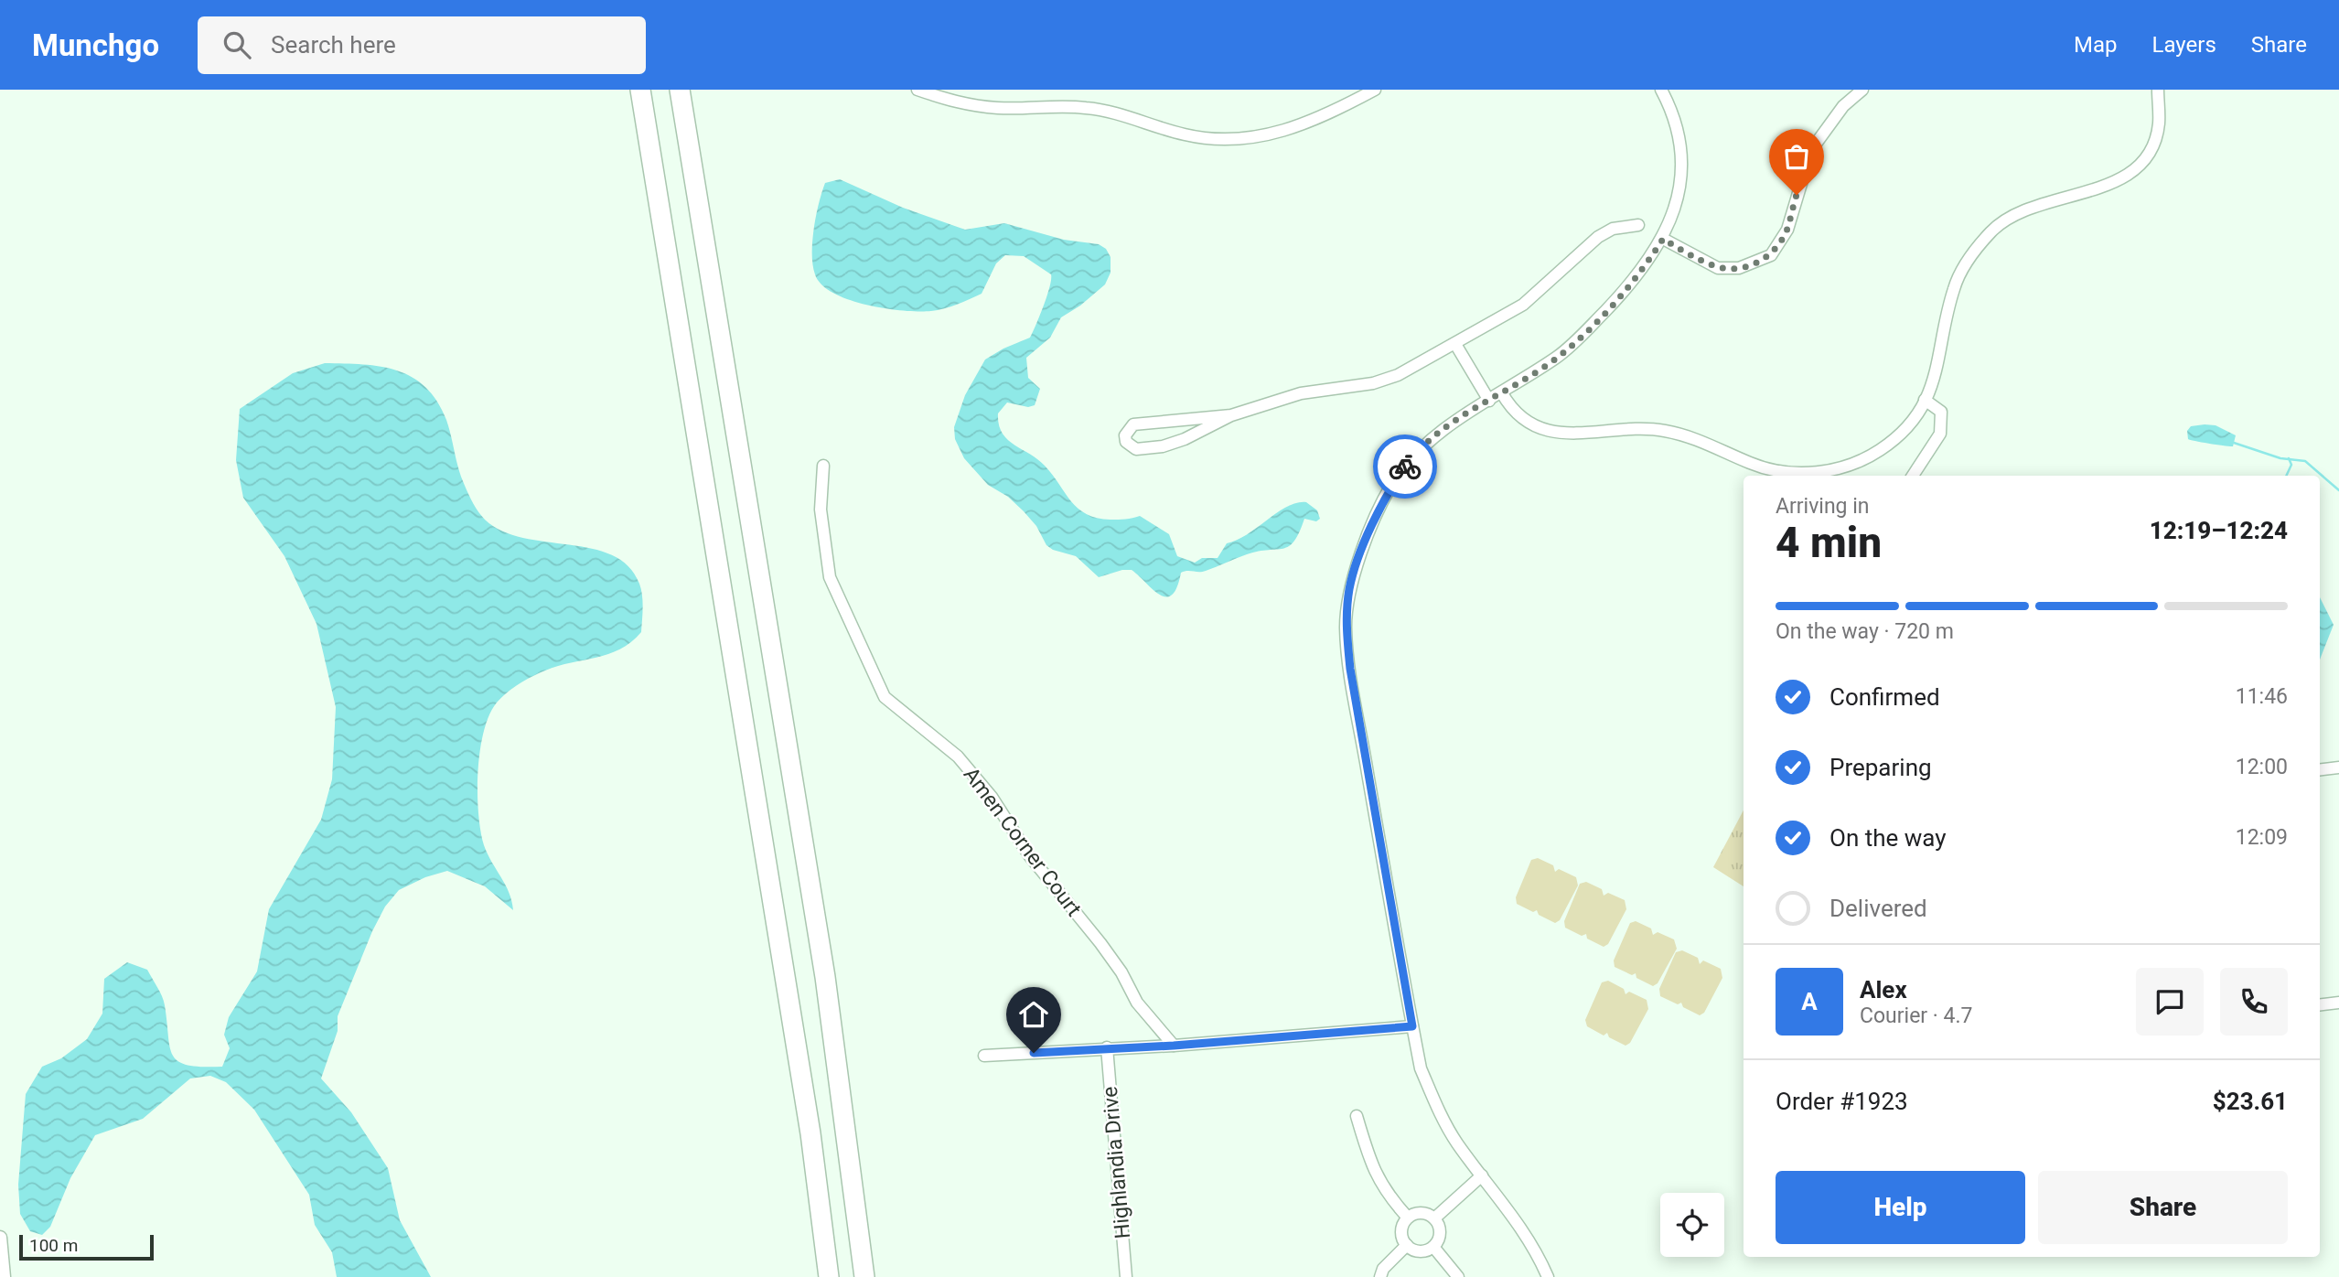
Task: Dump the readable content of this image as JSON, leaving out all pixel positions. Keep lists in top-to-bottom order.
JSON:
{
  "streets": {
    "street": ["Amen Corner Court", "Highlandia Drive"]
  },
  "scale_bar": "100 m",
  "page": {
    "header": "Munchgo",
    "search": "Search here",
    "nav": ["Map", "Layers", "Share"],
    "heading": ["4 min", "Arriving in", "12:19–12:24"],
    "panel": [
      "Alex",
      "Courier · 4.7",
      "Order #1923",
      "$23.61"
    ],
    "bar": "On the way · 720 m",
    "list": [
      ["Confirmed", "11:46"],
      ["Preparing", "12:00"],
      ["On the way", "12:09"],
      "Delivered"
    ],
    "round": "A",
    "buttons": ["Help", "Share"],
    "scale": "100 m"
  }
}
